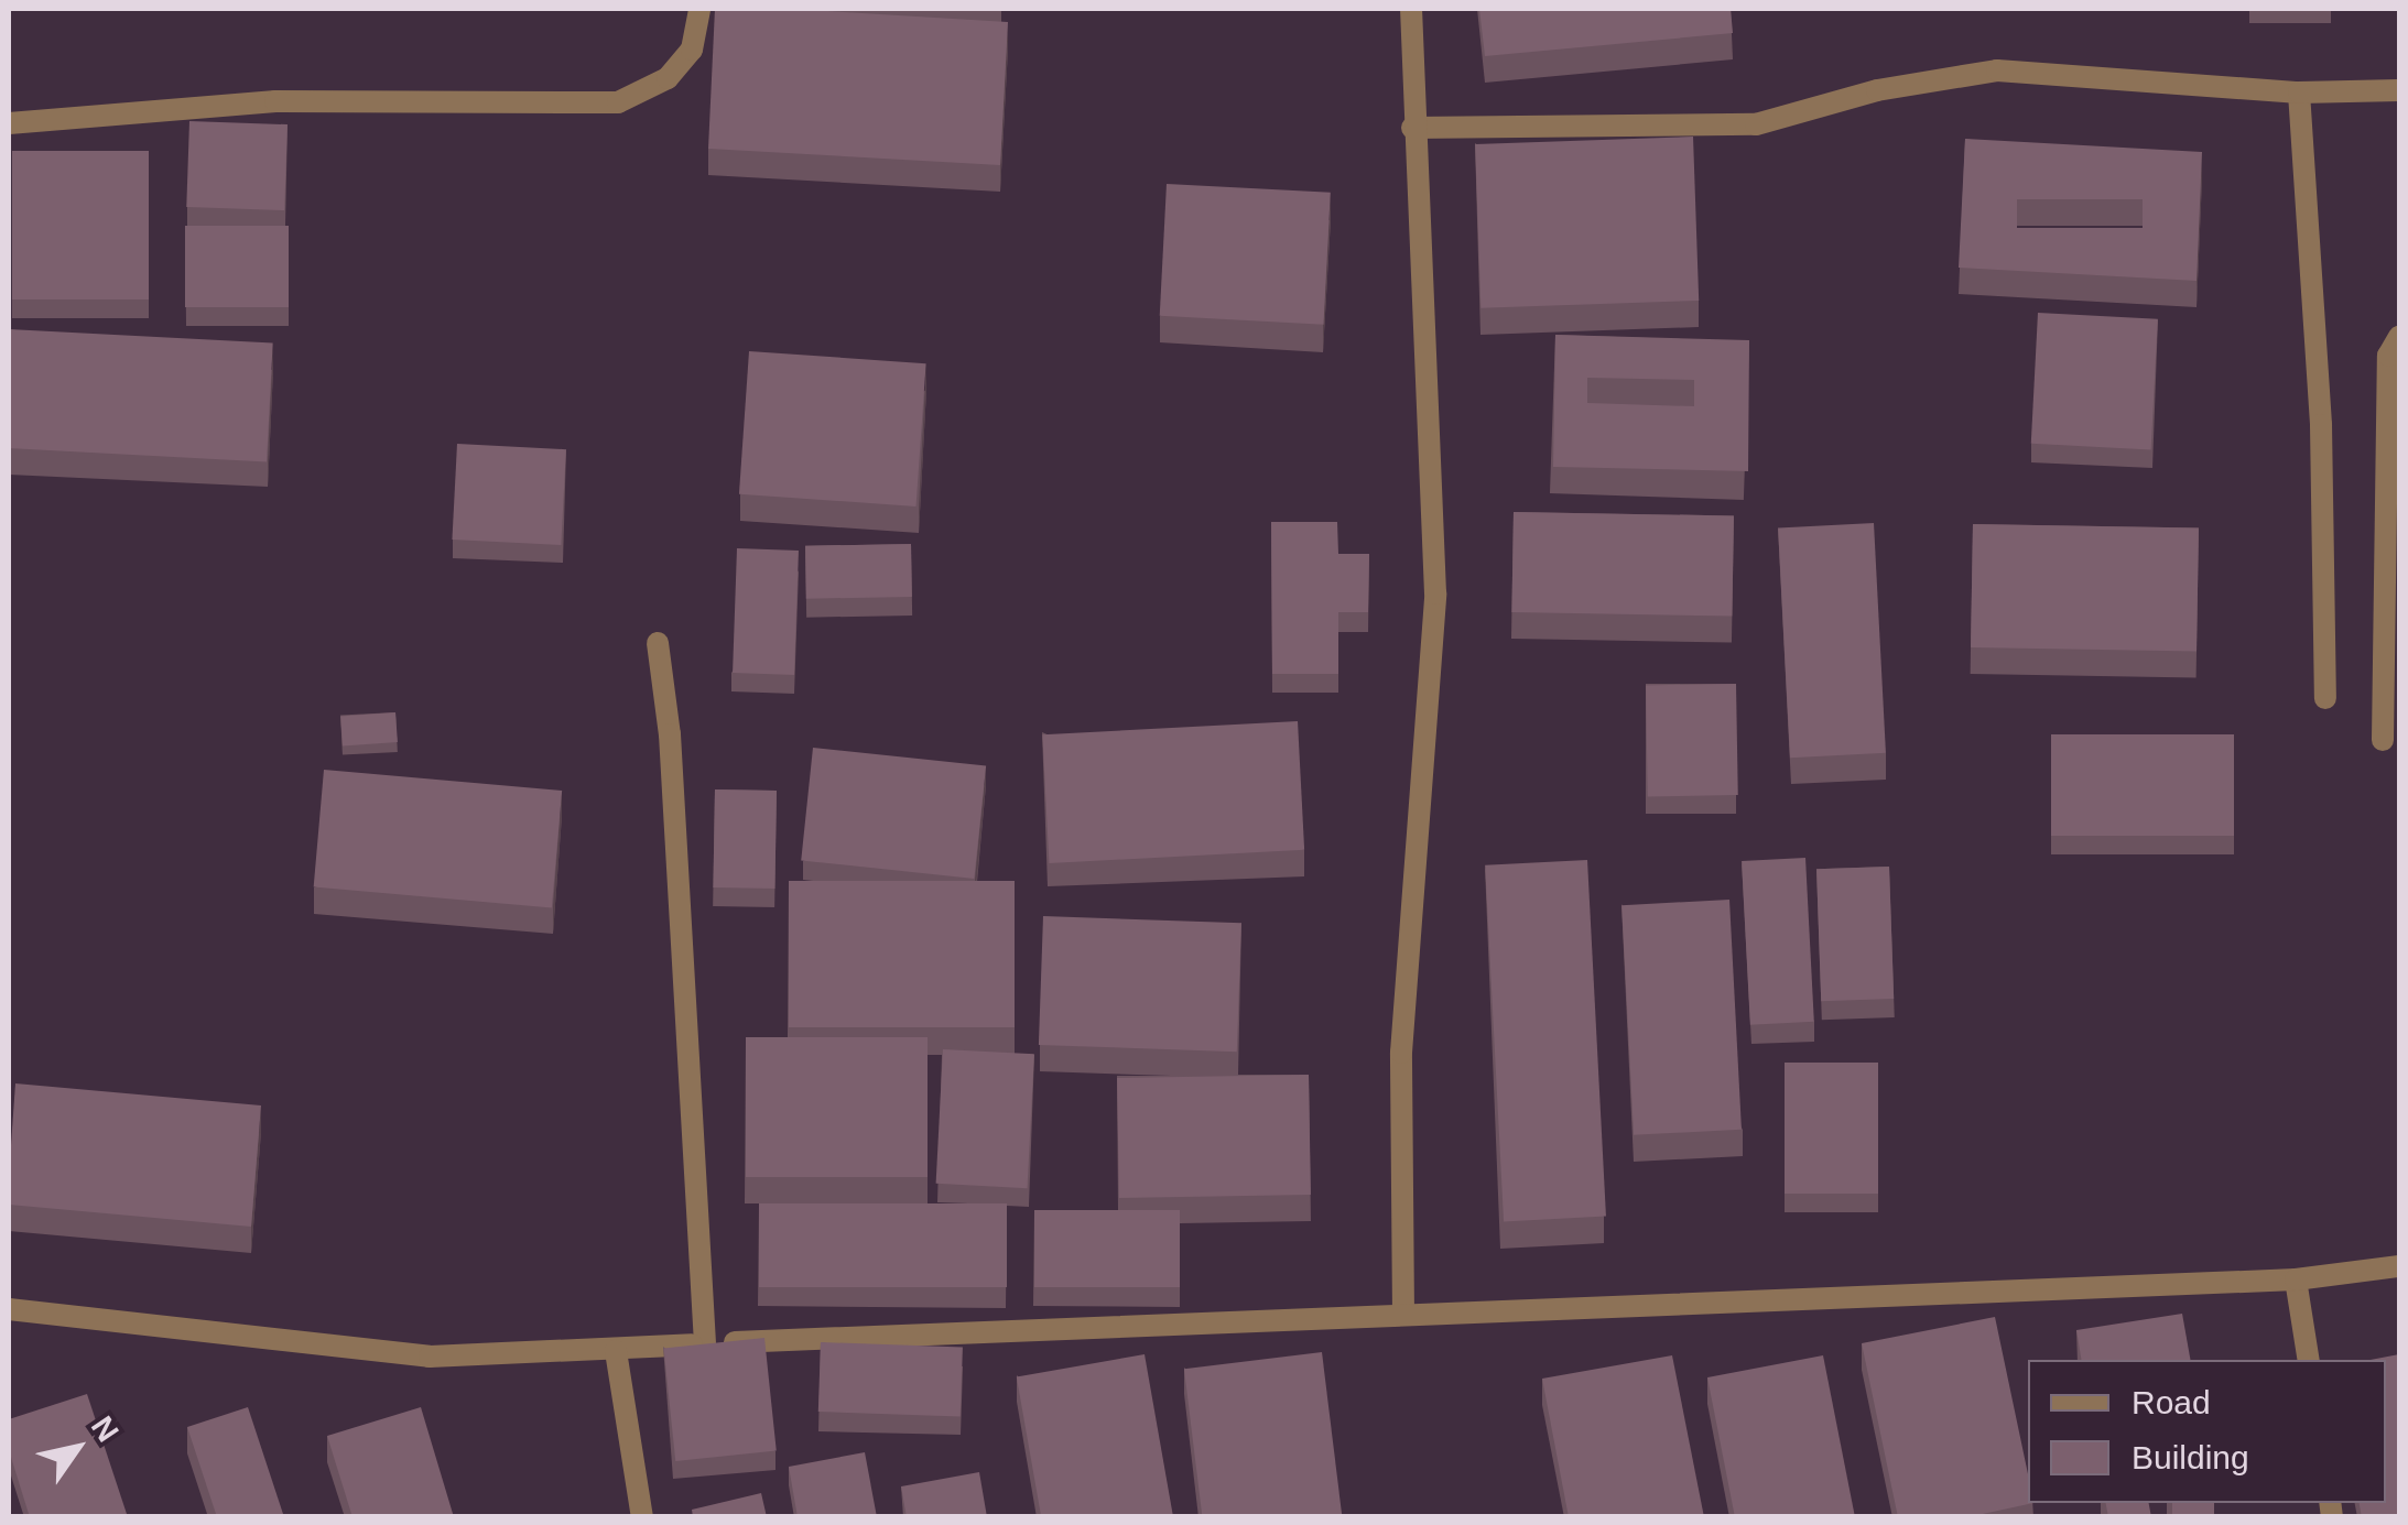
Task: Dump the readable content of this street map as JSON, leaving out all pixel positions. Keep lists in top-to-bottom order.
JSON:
{
  "legend": ["Road", "Building"],
  "north": "top right"
}
